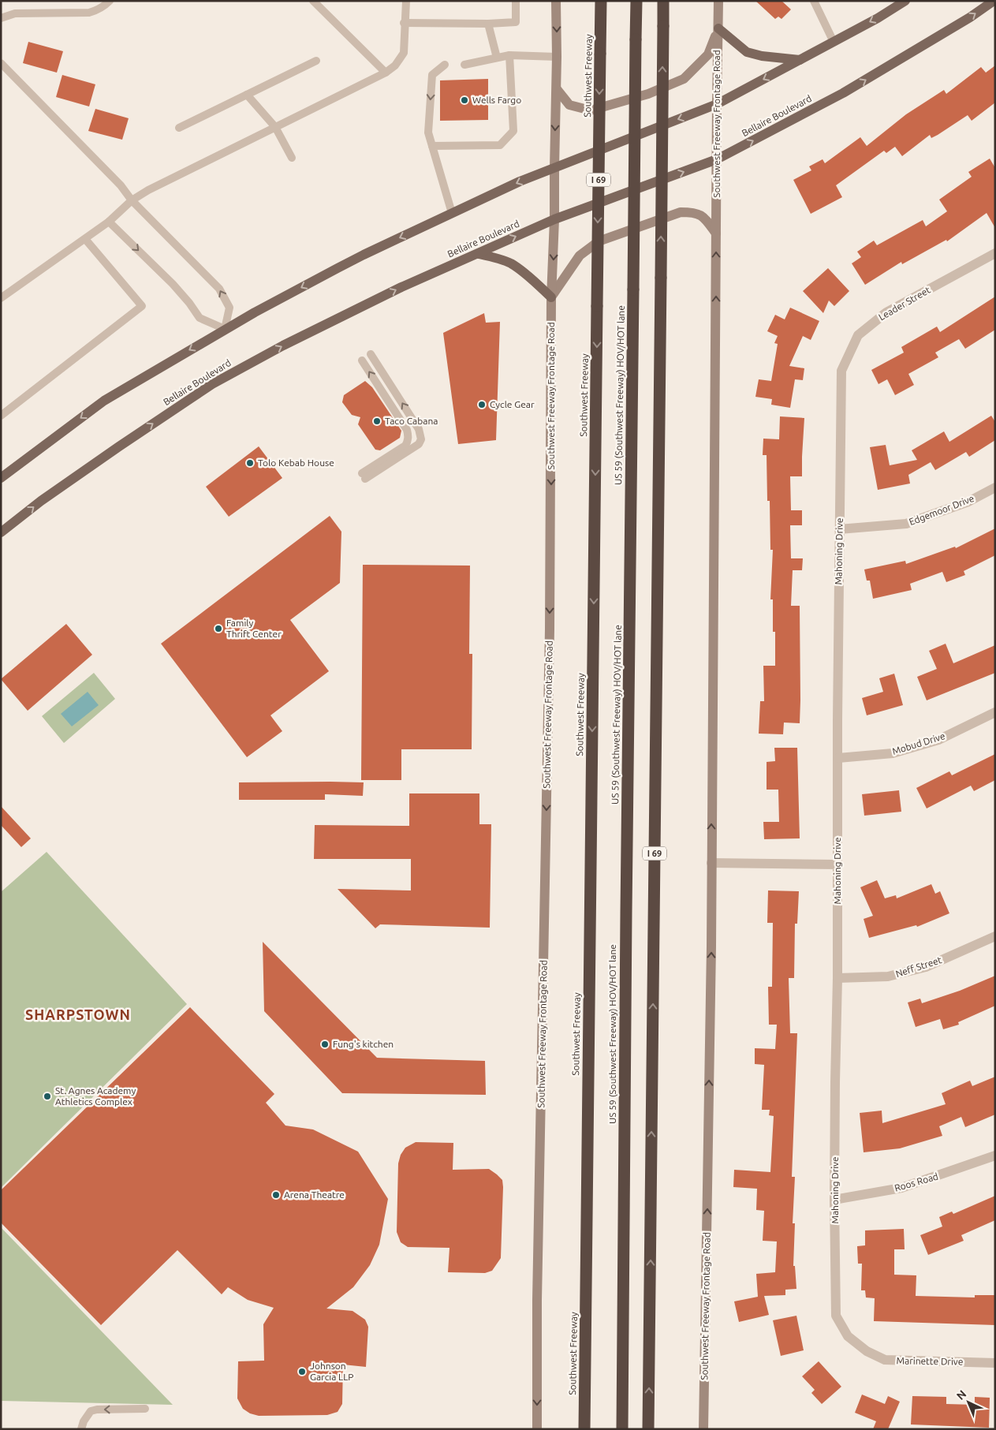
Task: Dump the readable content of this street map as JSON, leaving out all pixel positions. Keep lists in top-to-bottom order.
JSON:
{
  "streets": {
    "highway": ["Southwest Freeway", "I 69", "US 59 (Southwest Freeway) HOV/HOT lane"],
    "main road": ["Bellaire Boulevard", "Southwest Freeway Frontage Road"],
    "street": [
      "Leader Street",
      "Edgemoor Drive",
      "Mahoning Drive",
      "Mobud Drive",
      "Neff Street",
      "Roos Road",
      "Marinette Drive"
    ]
  },
  "crossings": [
    ["Bellaire Boulevard", "Southwest Freeway Frontage Road"],
    ["Leader Street", "Mahoning Drive"],
    ["Edgemoor Drive", "Mahoning Drive"],
    ["Mahoning Drive", "Mobud Drive"],
    ["Mahoning Drive", "Neff Street"],
    ["Mahoning Drive", "Roos Road"],
    ["Mahoning Drive", "Marinette Drive"]
  ],
  "districts": ["SHARPSTOWN"],
  "places": [
    "Wells Fargo",
    "Cycle Gear",
    "Taco Cabana",
    "Tolo Kebab House",
    "Family Thrift Center",
    "Fung's kitchen",
    "St. Agnes Academy Athletics Complex",
    "Arena Theatre",
    "Johnson Garcia LLP"
  ],
  "north": "top left"
}
